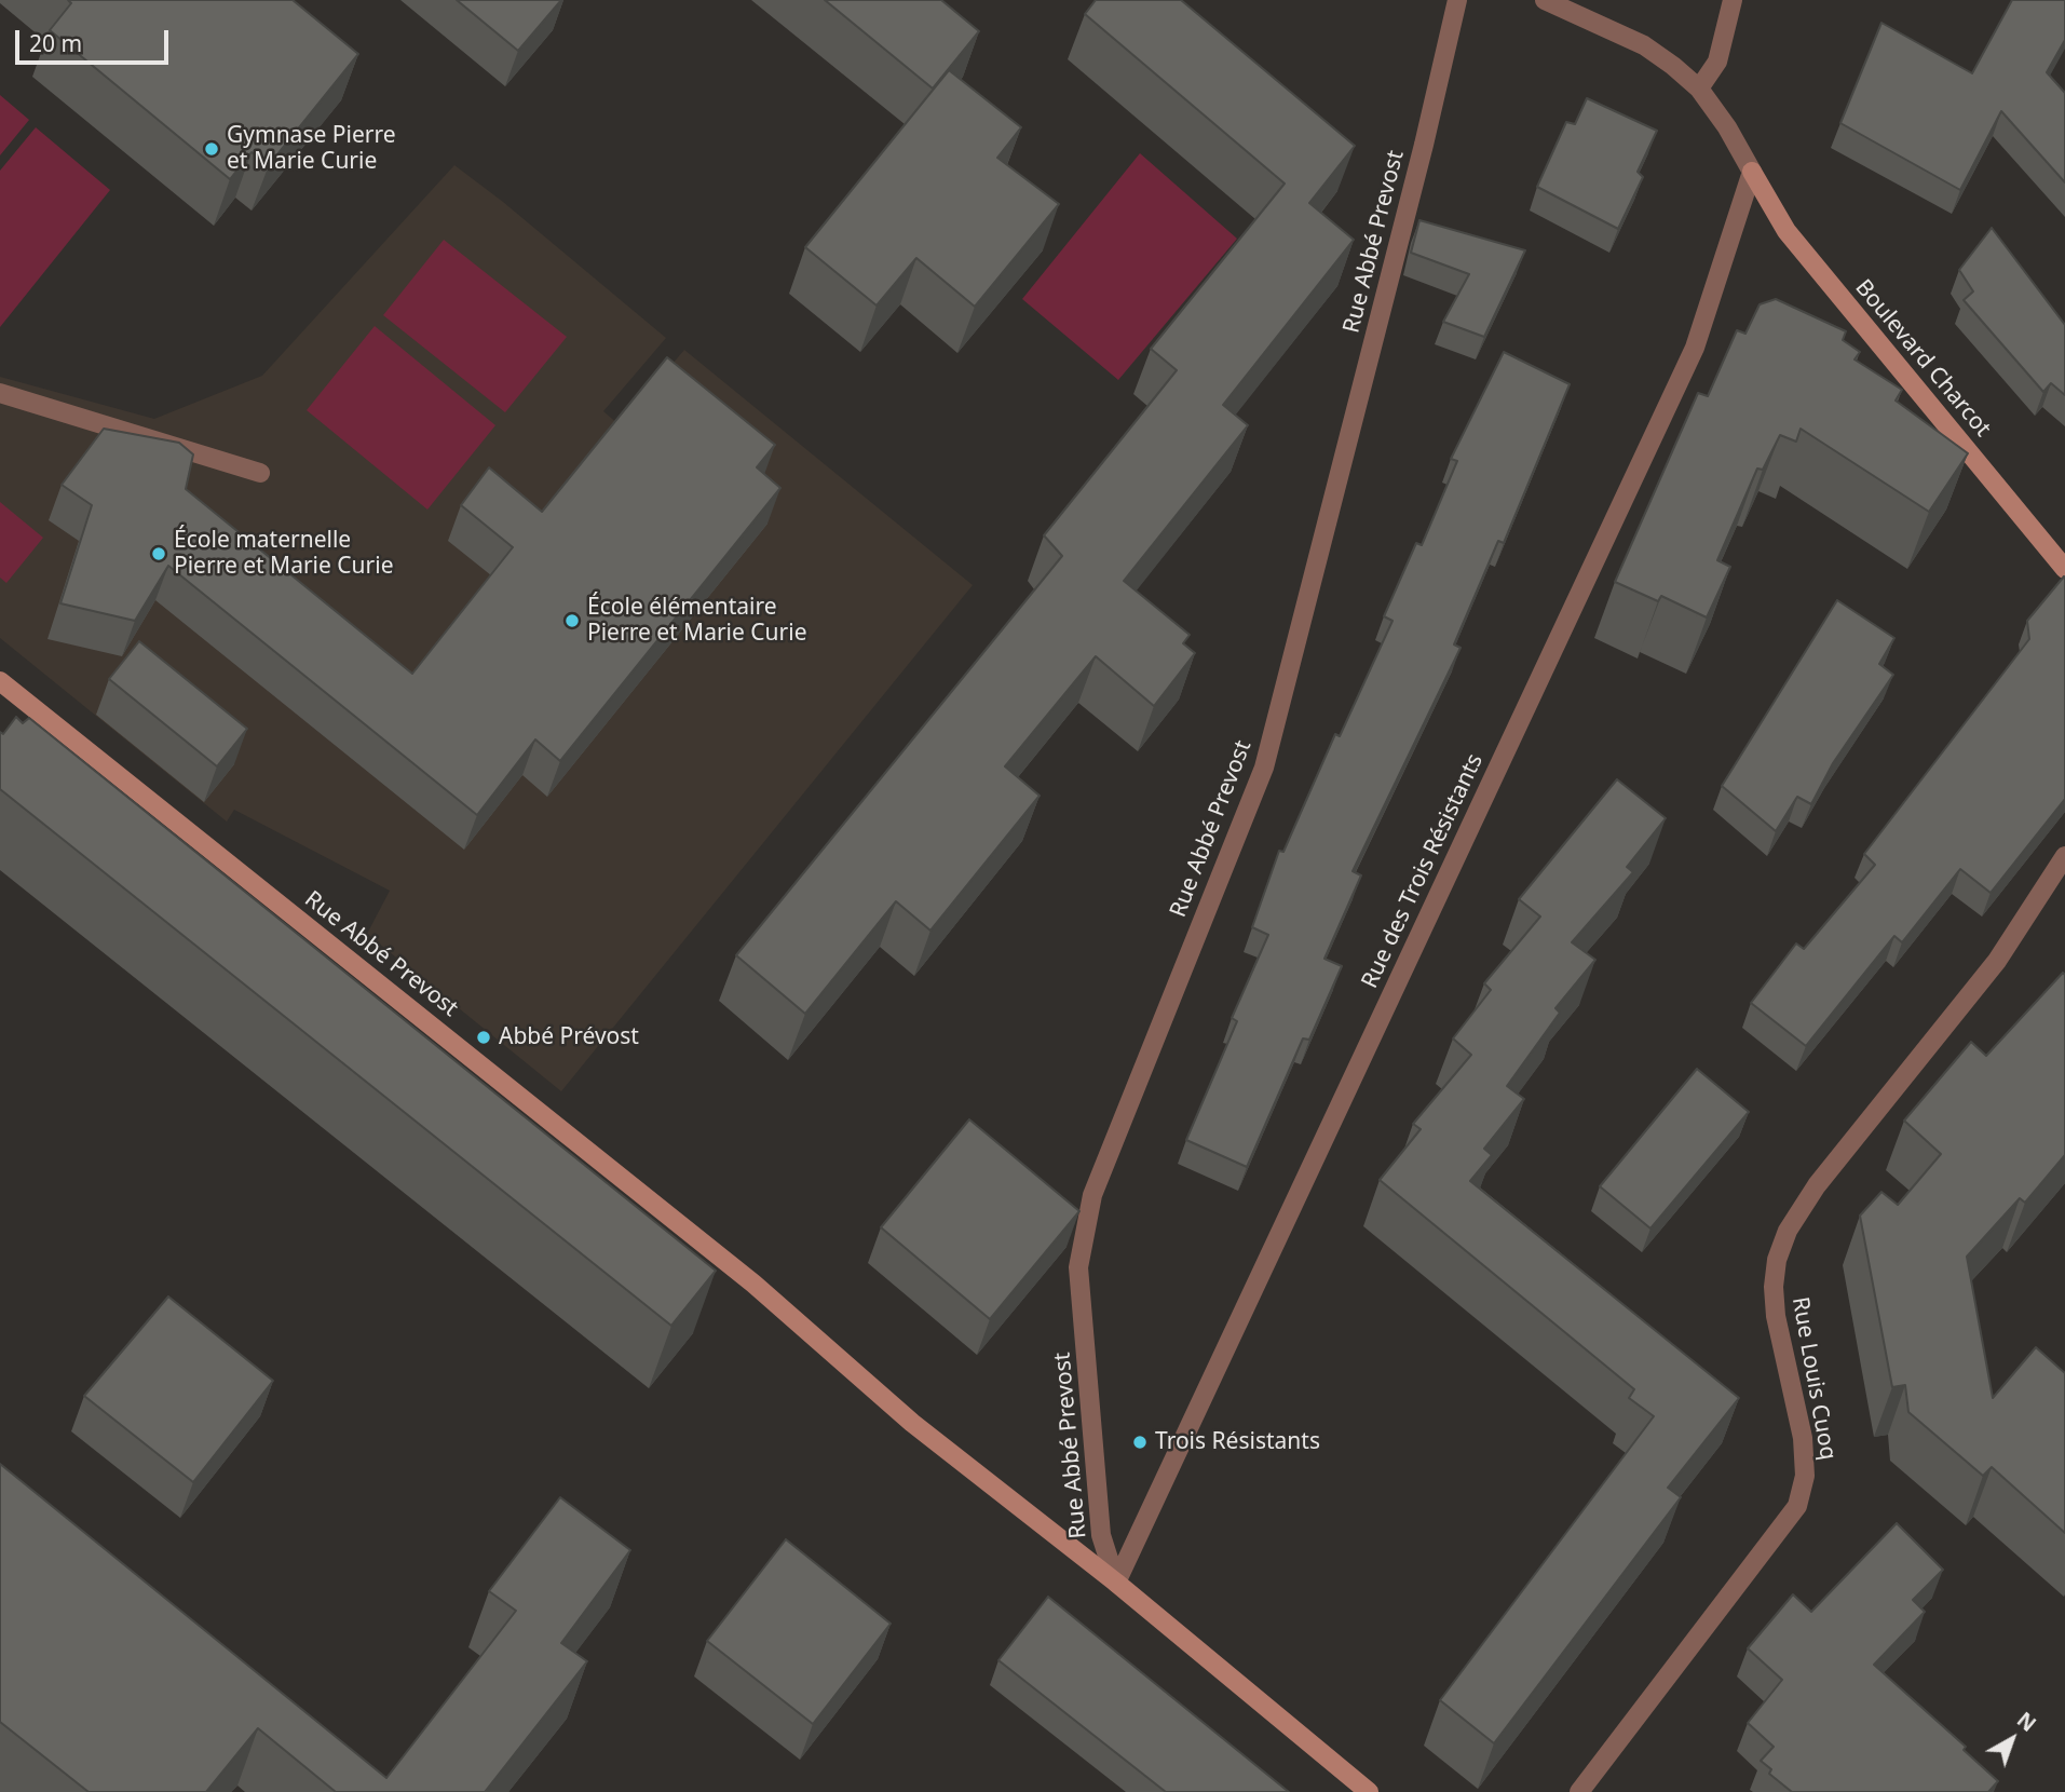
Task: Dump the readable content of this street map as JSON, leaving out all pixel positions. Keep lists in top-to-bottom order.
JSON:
{
  "streets": {
    "street": [
      "Rue Abbé Prevost",
      "Boulevard Charcot",
      "Rue des Trois Résistants",
      "Rue Louis Cuoq"
    ]
  },
  "crossings": [
    ["Rue Abbé Prevost", "Rue des Trois Résistants"],
    ["Boulevard Charcot", "Rue des Trois Résistants"]
  ],
  "places": [
    "Gymnase Pierre et Marie Curie",
    "École maternelle Pierre et Marie Curie",
    "École élémentaire Pierre et Marie Curie",
    "Abbé Prévost",
    "Trois Résistants"
  ],
  "scale_bar": "20 m",
  "north": "top right"
}
